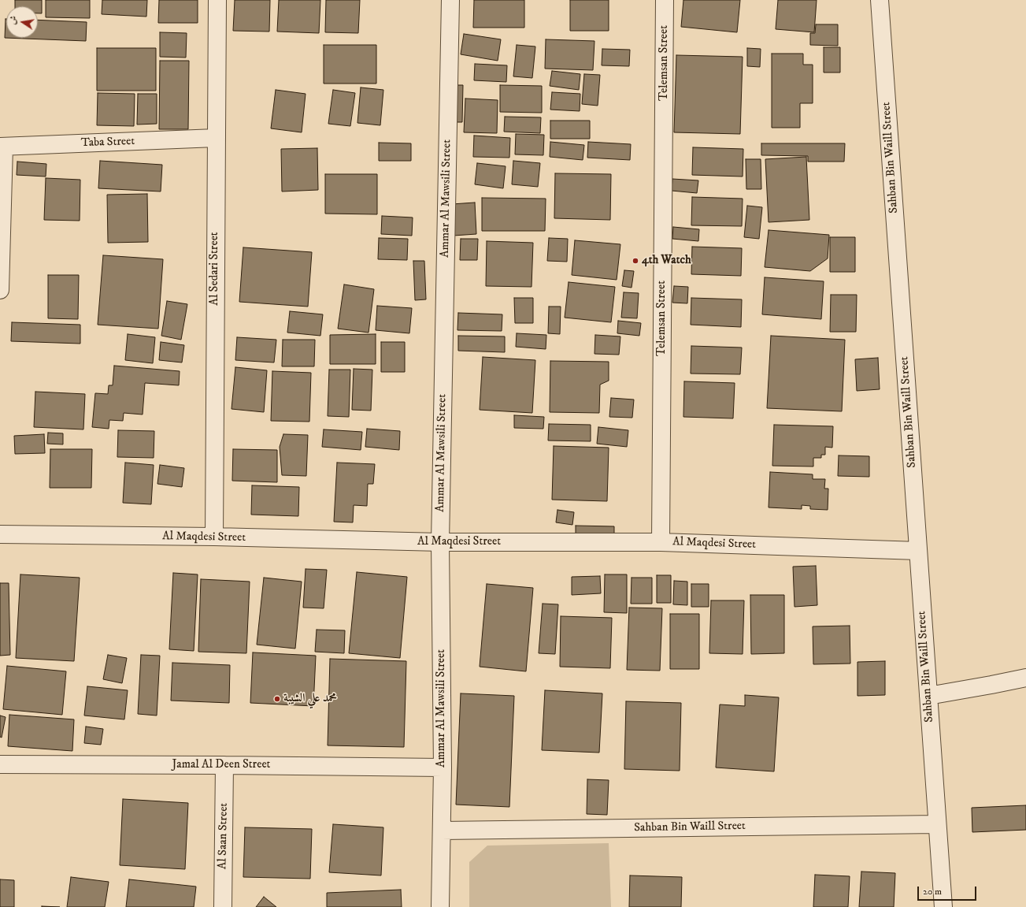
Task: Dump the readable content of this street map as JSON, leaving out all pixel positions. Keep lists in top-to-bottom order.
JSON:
{
  "streets": {
    "street": [
      "Telemsan Street",
      "Taba Street",
      "Sahban Bin Waill Street",
      "Ammar Al Mawsili Street",
      "Al Sedari Street",
      "Al Maqdesi Street",
      "Jamal Al Deen Street",
      "Al Saan Street"
    ]
  },
  "crossings": [
    ["Telemsan Street", "Al Maqdesi Street"],
    ["Taba Street", "Al Sedari Street"],
    ["Sahban Bin Waill Street", "Ammar Al Mawsili Street"],
    ["Sahban Bin Waill Street", "Al Maqdesi Street"],
    ["Ammar Al Mawsili Street", "Al Maqdesi Street"],
    ["Ammar Al Mawsili Street", "Jamal Al Deen Street"],
    ["Al Sedari Street", "Al Maqdesi Street"],
    ["Jamal Al Deen Street", "Al Saan Street"]
  ],
  "places": ["4th Watch", "محمد علي الشيبة"],
  "scale_bar": "20 m",
  "north": "left"
}
